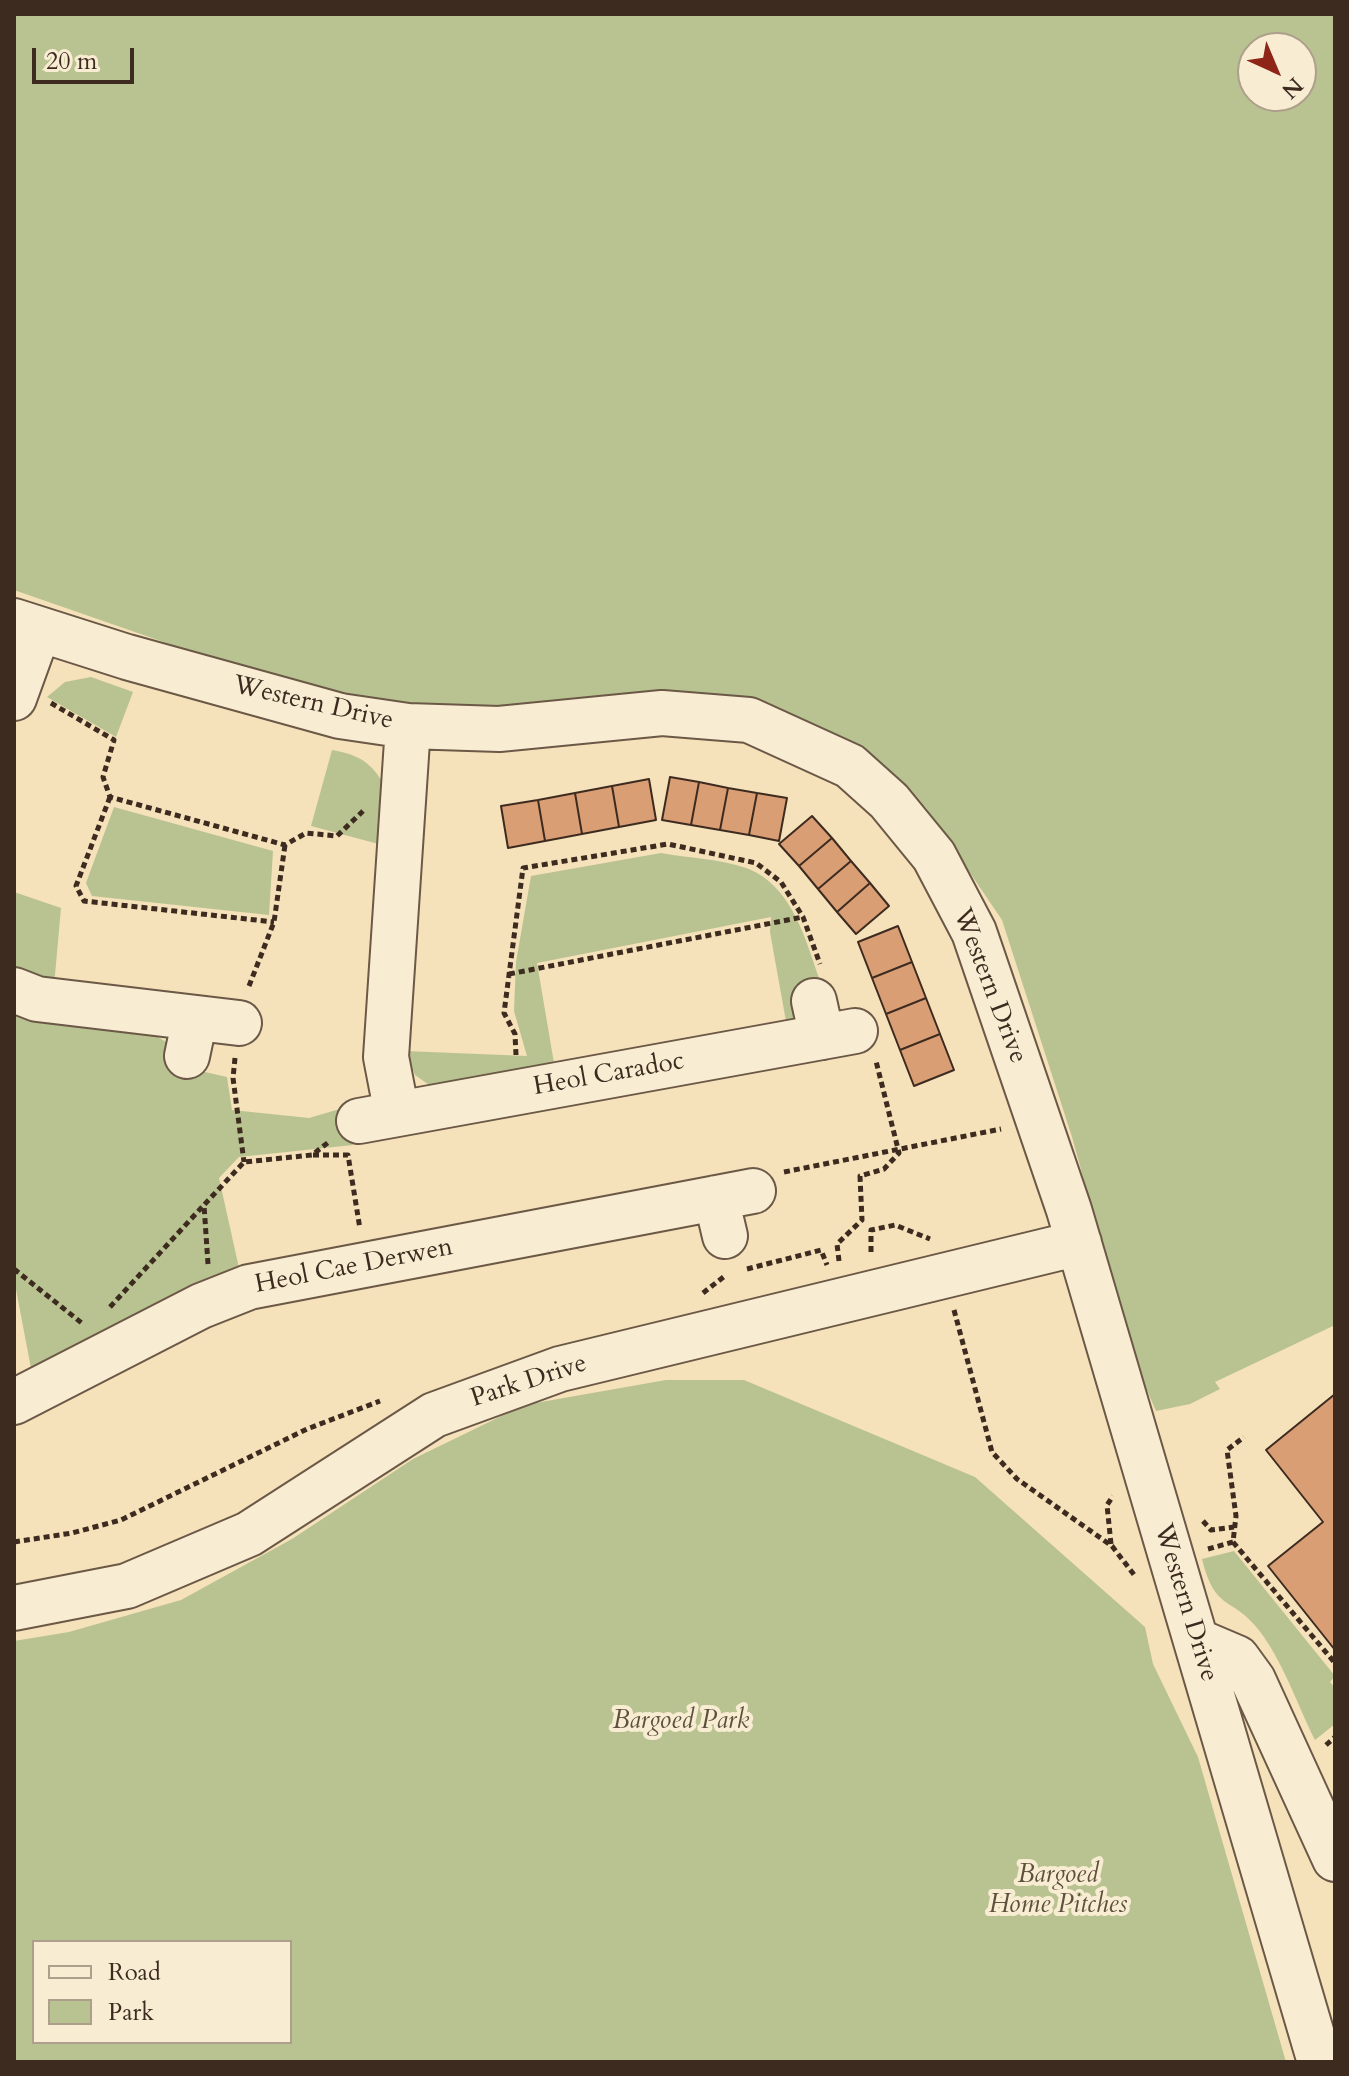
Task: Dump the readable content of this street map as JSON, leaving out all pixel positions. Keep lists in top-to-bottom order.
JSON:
{
  "streets": {
    "street": [
      "Western Drive",
      "Heol Caradoc",
      "Heol Cae Derwen",
      "Park Drive"
    ]
  },
  "crossings": [
    ["Western Drive", "Park Drive"]
  ],
  "parks": ["Bargoed Park", "Bargoed Home Pitches"],
  "legend": ["Road", "Park"],
  "scale_bar": "20 m",
  "north": "bottom right"
}
